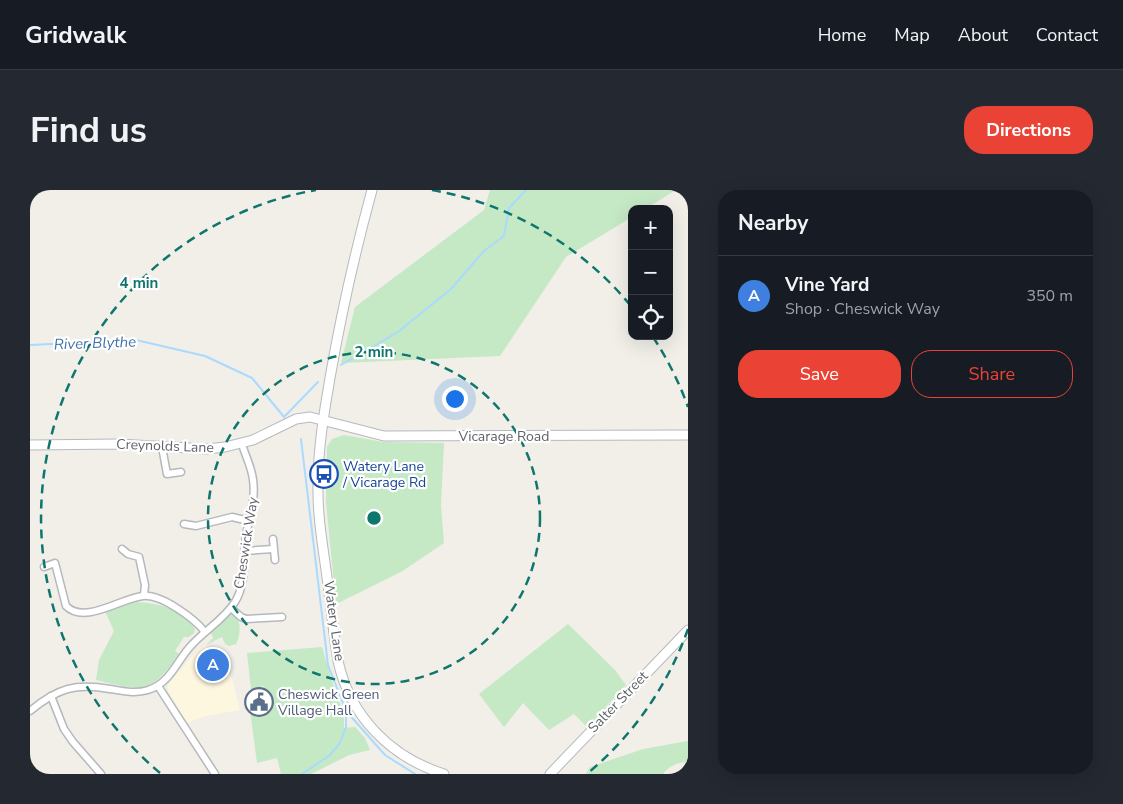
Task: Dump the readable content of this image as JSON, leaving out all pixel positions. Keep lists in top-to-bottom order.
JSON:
{
  "streets": {
    "street": [
      "Vicarage Road",
      "Creynolds Lane",
      "Cheswick Way",
      "Watery Lane",
      "Salter Street"
    ]
  },
  "crossings": [
    ["Vicarage Road", "Creynolds Lane"],
    ["Vicarage Road", "Watery Lane"],
    ["Creynolds Lane", "Cheswick Way"],
    ["Creynolds Lane", "Watery Lane"]
  ],
  "water": ["River Blythe"],
  "places": {
    "bus stop": ["Watery Lane / Vicarage Rd"],
    "public building": ["Cheswick Green Village Hall"]
  },
  "page": {
    "header": "Gridwalk",
    "nav": [
      "Home",
      "Map",
      "About",
      "Contact"
    ],
    "buttons": [
      "Directions",
      ["Save", "Share"]
    ],
    "title": "Find us",
    "heading": "Nearby",
    "map_buttons": ["+", "−"],
    "list": [
      {
        "mark": "A",
        "name": "Vine Yard",
        "note": "Shop · Cheswick Way",
        "value": "350 m"
      }
    ],
    "pins": "A"
  },
  "rings": ["4 min", "2 min"]
}
